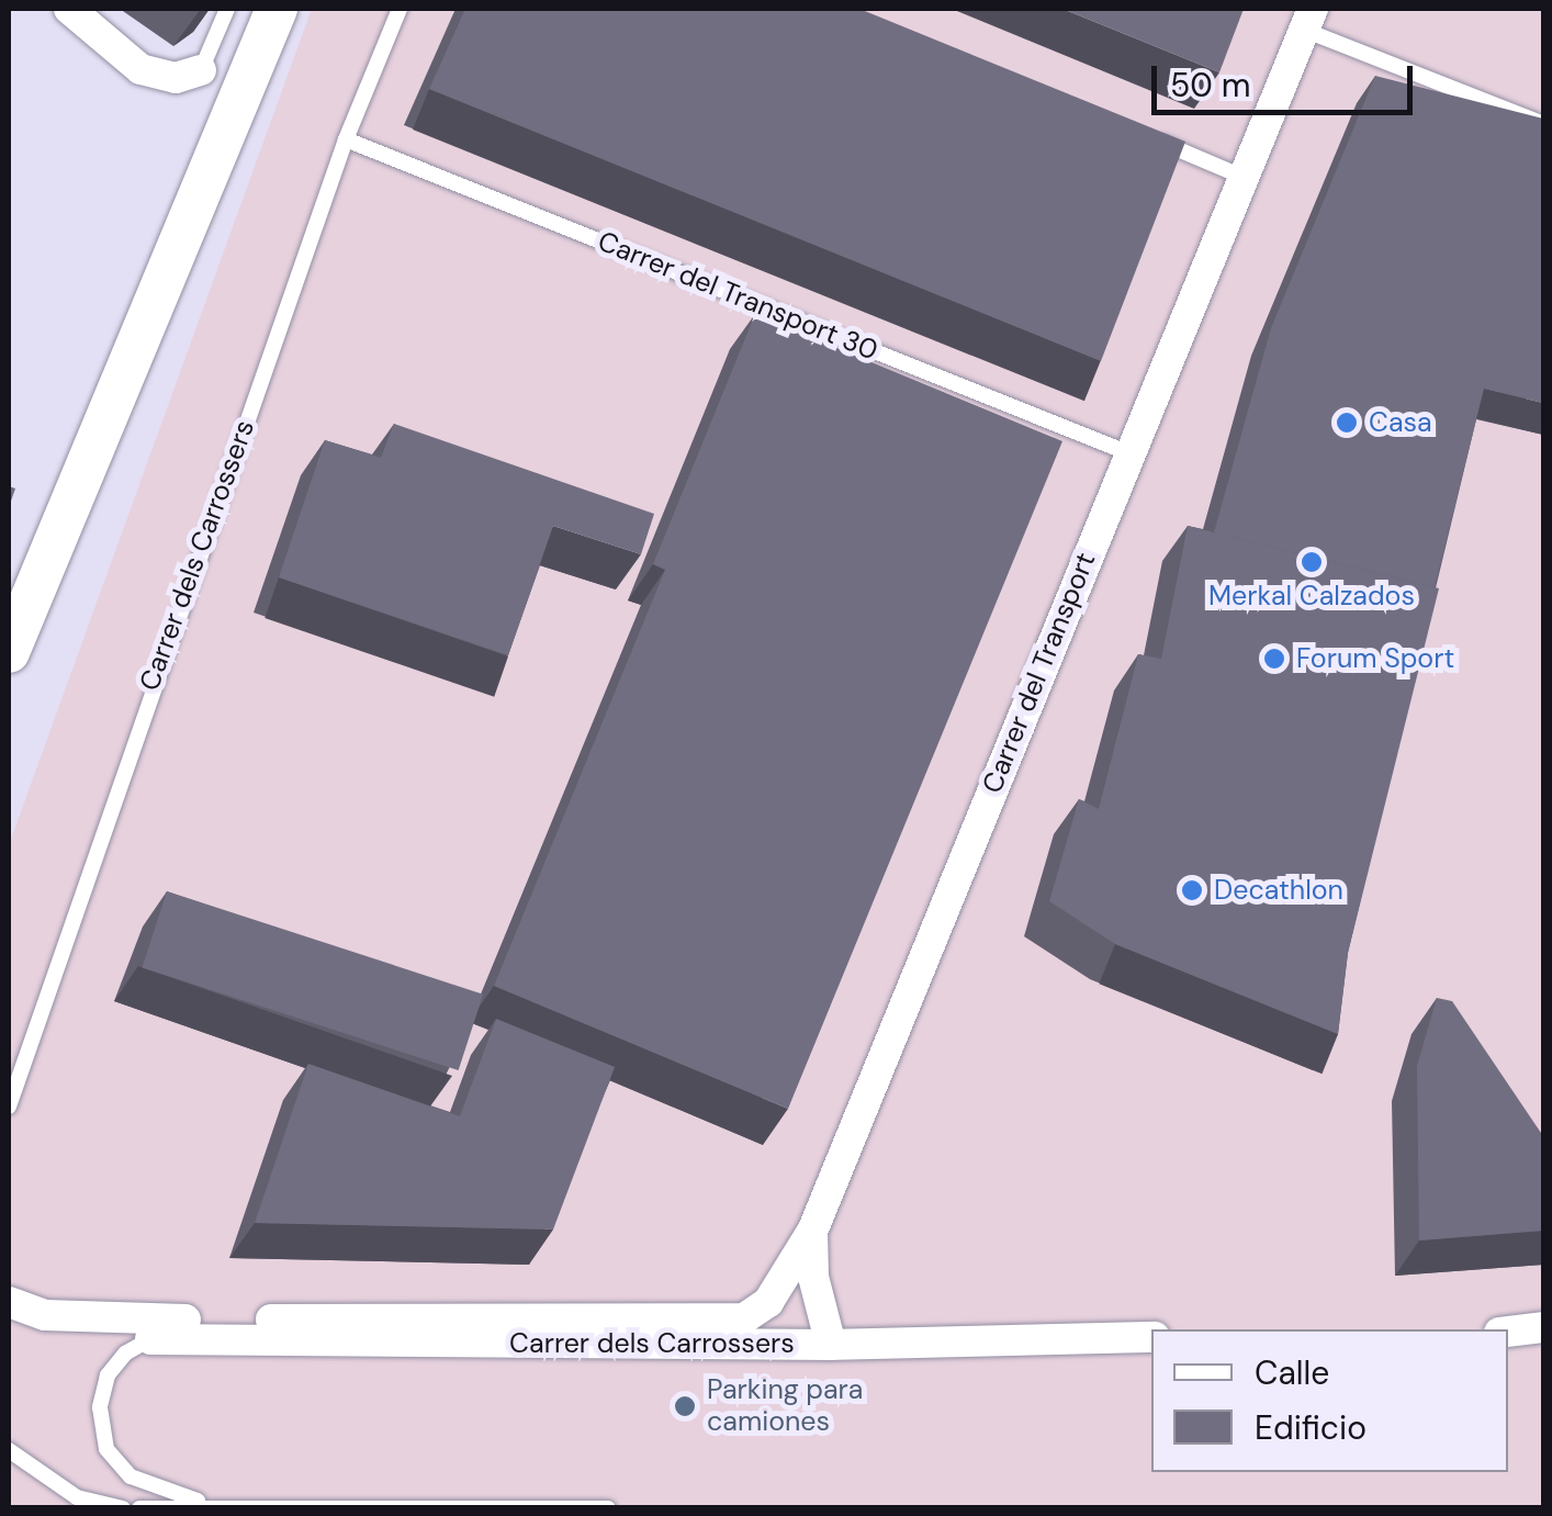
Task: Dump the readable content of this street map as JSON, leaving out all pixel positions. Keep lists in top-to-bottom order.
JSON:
{
  "streets": {
    "street": ["Carrer dels Carrossers", "Carrer del Transport"],
    "lane": ["Carrer del Transport 30"]
  },
  "crossings": [
    ["Carrer del Transport 30", "Carrer dels Carrossers"],
    ["Carrer del Transport 30", "Carrer del Transport"],
    ["Carrer dels Carrossers", "Carrer del Transport"]
  ],
  "places": [
    "Casa",
    "Merkal Calzados",
    "Forum Sport",
    "Decathlon",
    "Parking para camiones"
  ],
  "legend": ["Calle", "Edificio"],
  "scale_bar": "50 m"
}
